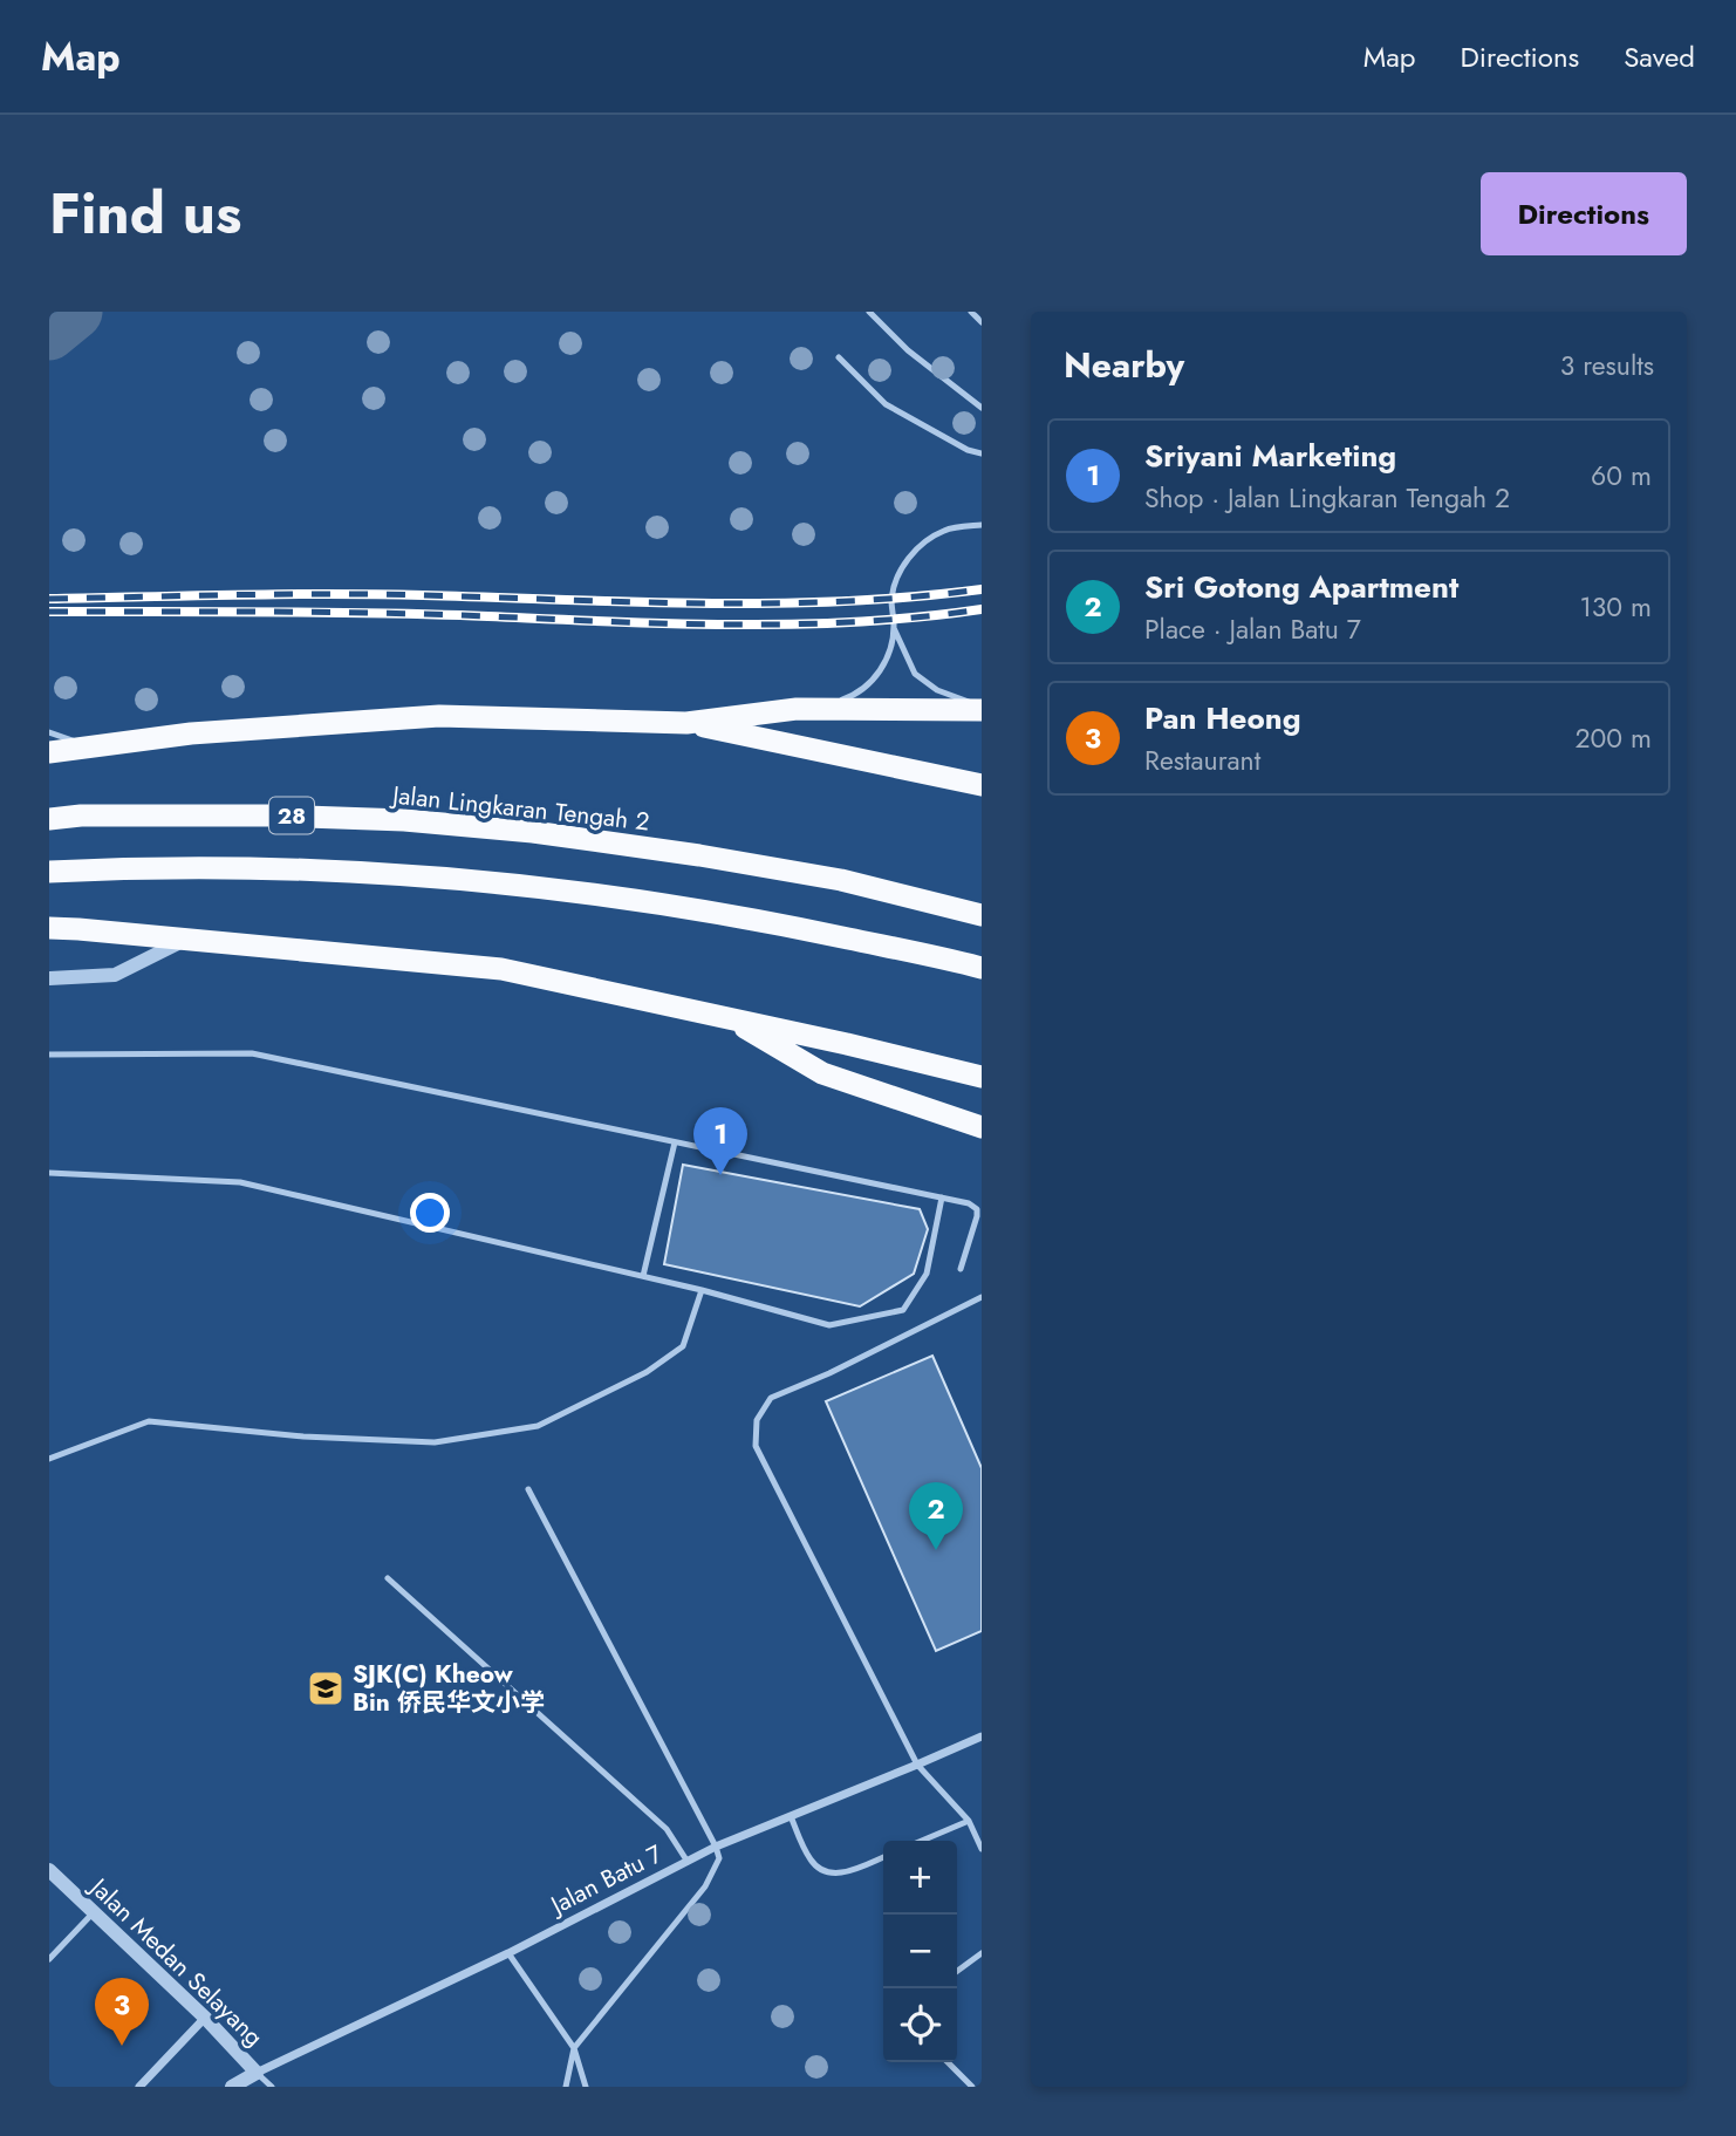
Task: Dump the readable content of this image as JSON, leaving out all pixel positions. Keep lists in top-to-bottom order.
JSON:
{
  "streets": {
    "highway": ["Jalan Lingkaran Tengah 2", "28"],
    "street": ["Jalan Batu 7", "Jalan Medan Selayang"]
  },
  "crossings": [
    ["Jalan Batu 7", "Jalan Medan Selayang"]
  ],
  "places": {
    "school or university": ["SJK(C) Kheow Bin 侨民华文小学"]
  },
  "page": {
    "header": "Map",
    "nav": ["Map", "Directions", "Saved"],
    "title": "Find us",
    "buttons": "Directions",
    "heading": ["Nearby", "3 results"],
    "list": [
      {
        "mark": "1",
        "name": "Sriyani Marketing",
        "note": "Shop · Jalan Lingkaran Tengah 2",
        "value": "60 m"
      },
      {
        "mark": "2",
        "name": "Sri Gotong Apartment",
        "note": "Place · Jalan Batu 7",
        "value": "130 m"
      },
      {
        "mark": "3",
        "name": "Pan Heong",
        "note": "Restaurant",
        "value": "200 m"
      }
    ],
    "pins": ["1", "2", "3"],
    "map_buttons": ["+", "−"]
  }
}
